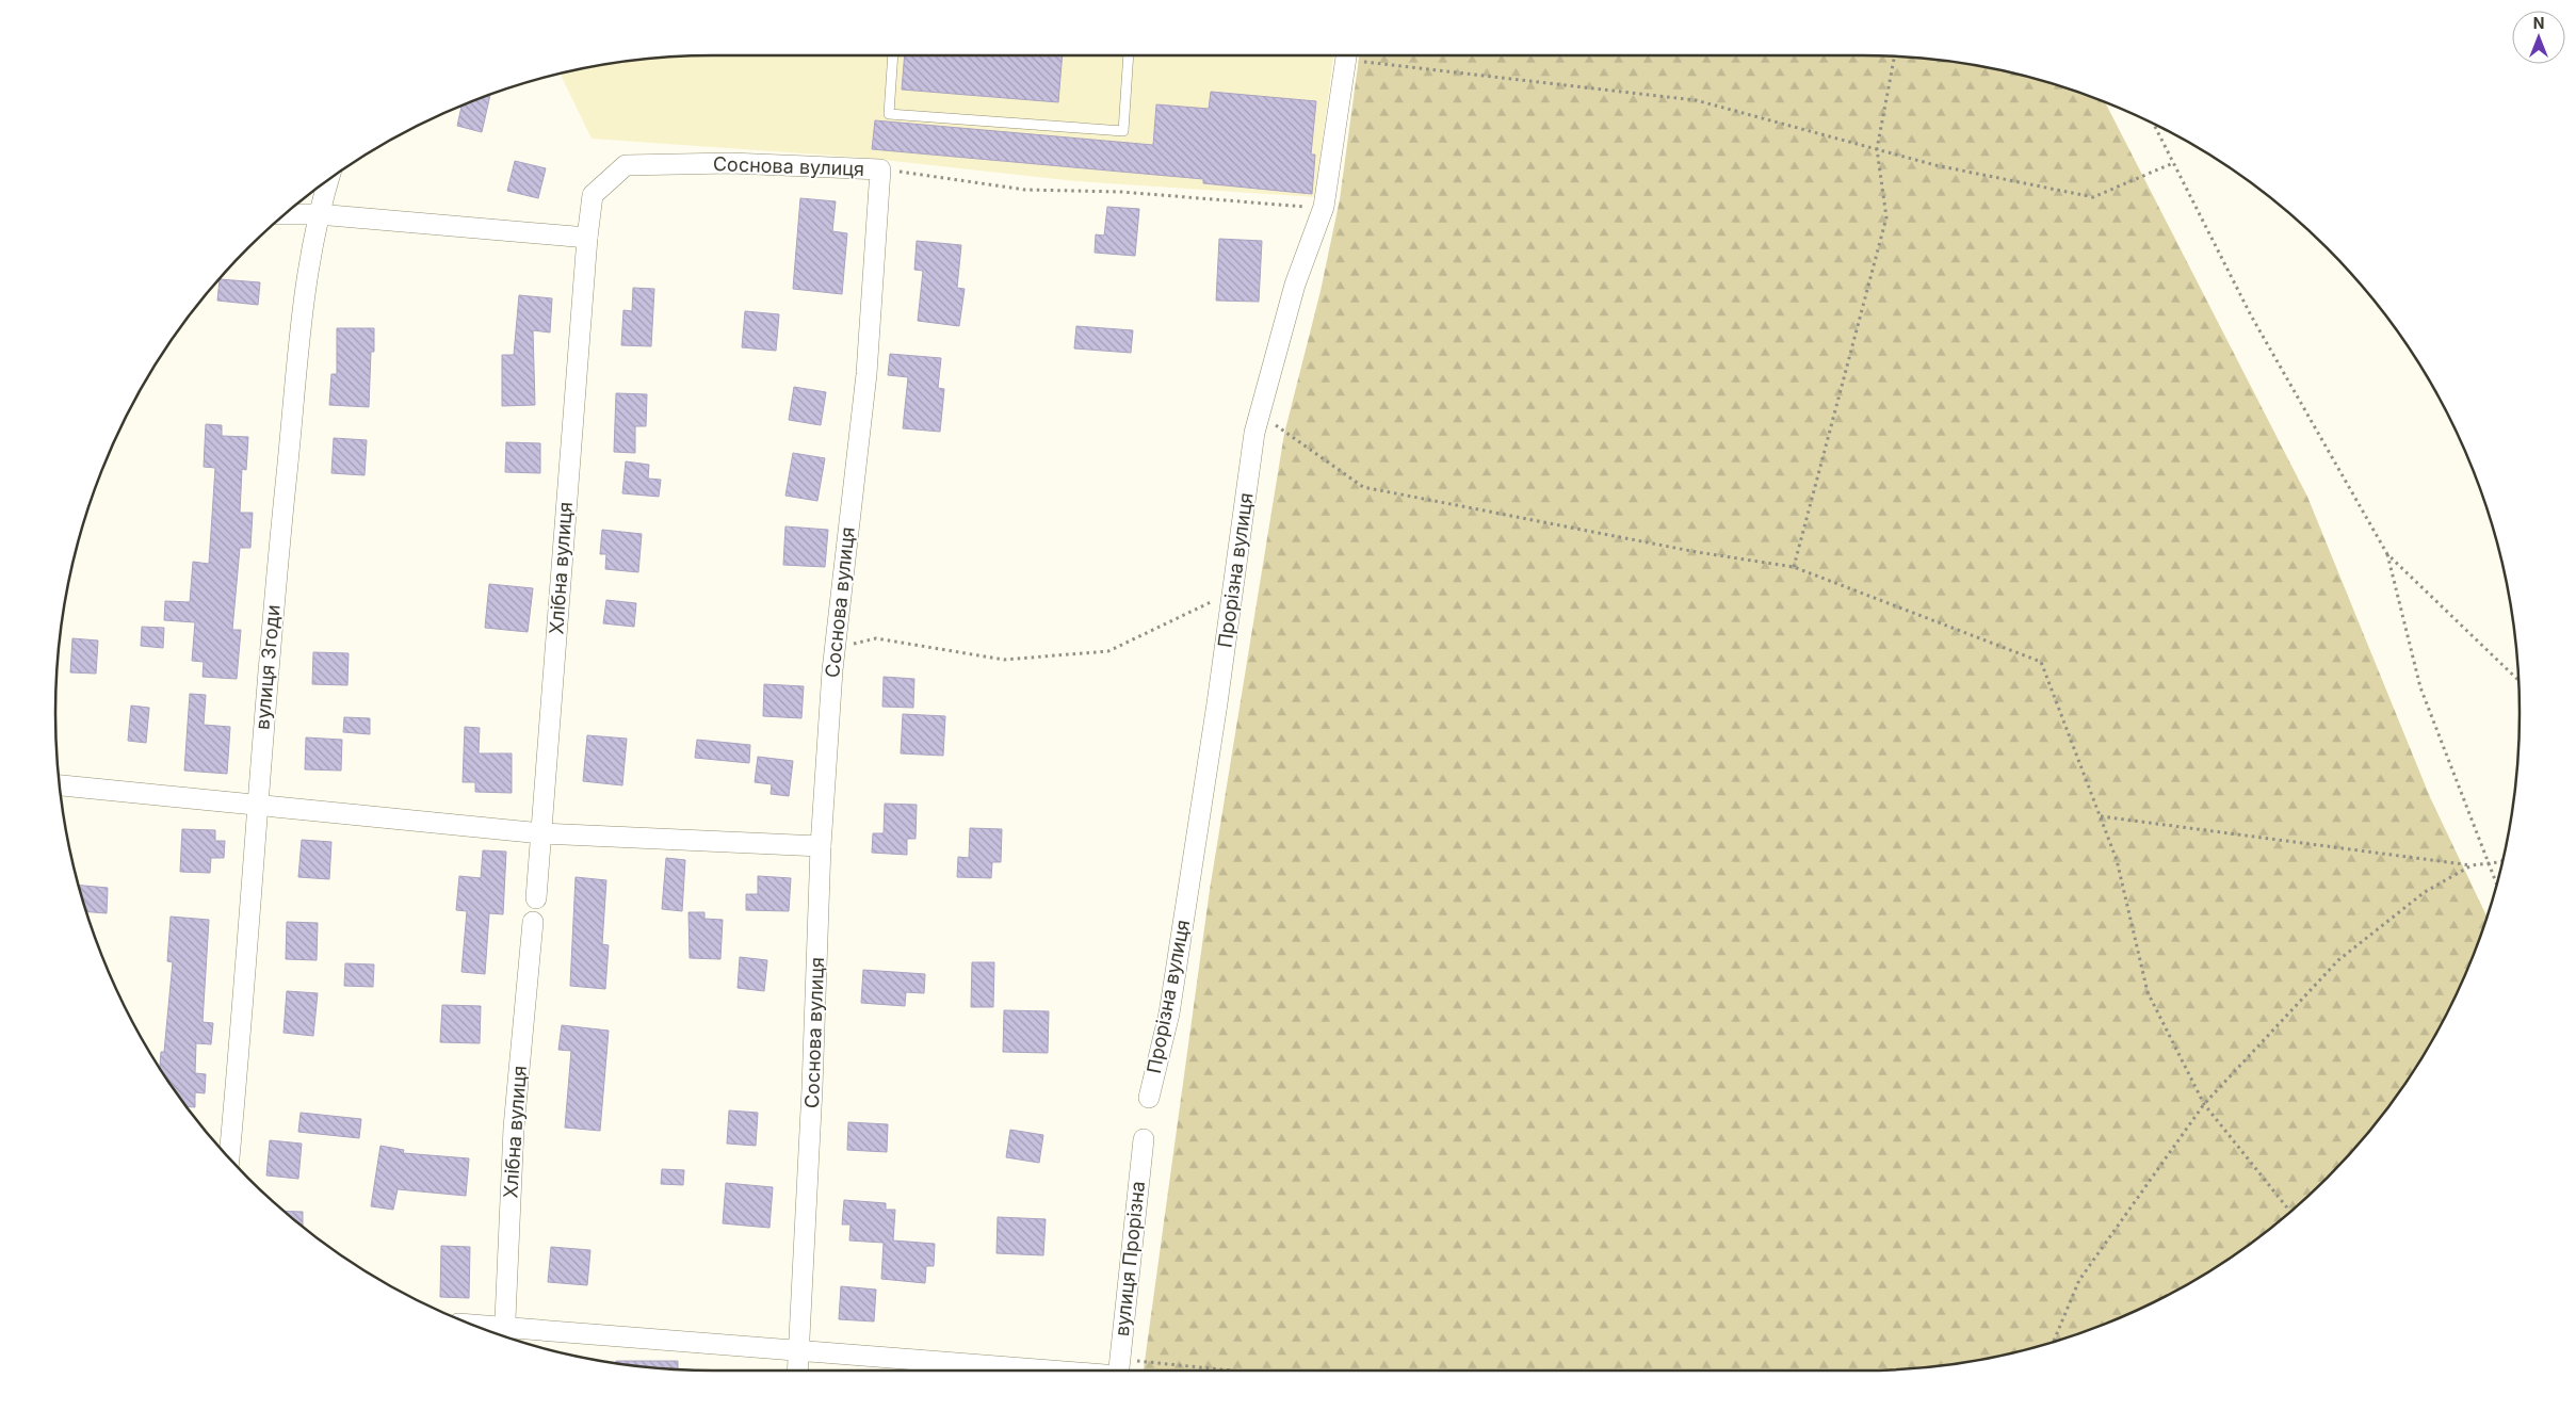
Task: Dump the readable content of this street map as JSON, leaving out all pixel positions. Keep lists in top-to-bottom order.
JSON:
{
  "streets": {
    "street": [
      "Соснова вулиця",
      "Хлібна вулиця",
      "Прорізна вулиця",
      "вулиця Згоди",
      "вулиця Прорізна"
    ]
  },
  "crossings": [
    ["Соснова вулиця", "Хлібна вулиця"]
  ],
  "north": "top"
}
